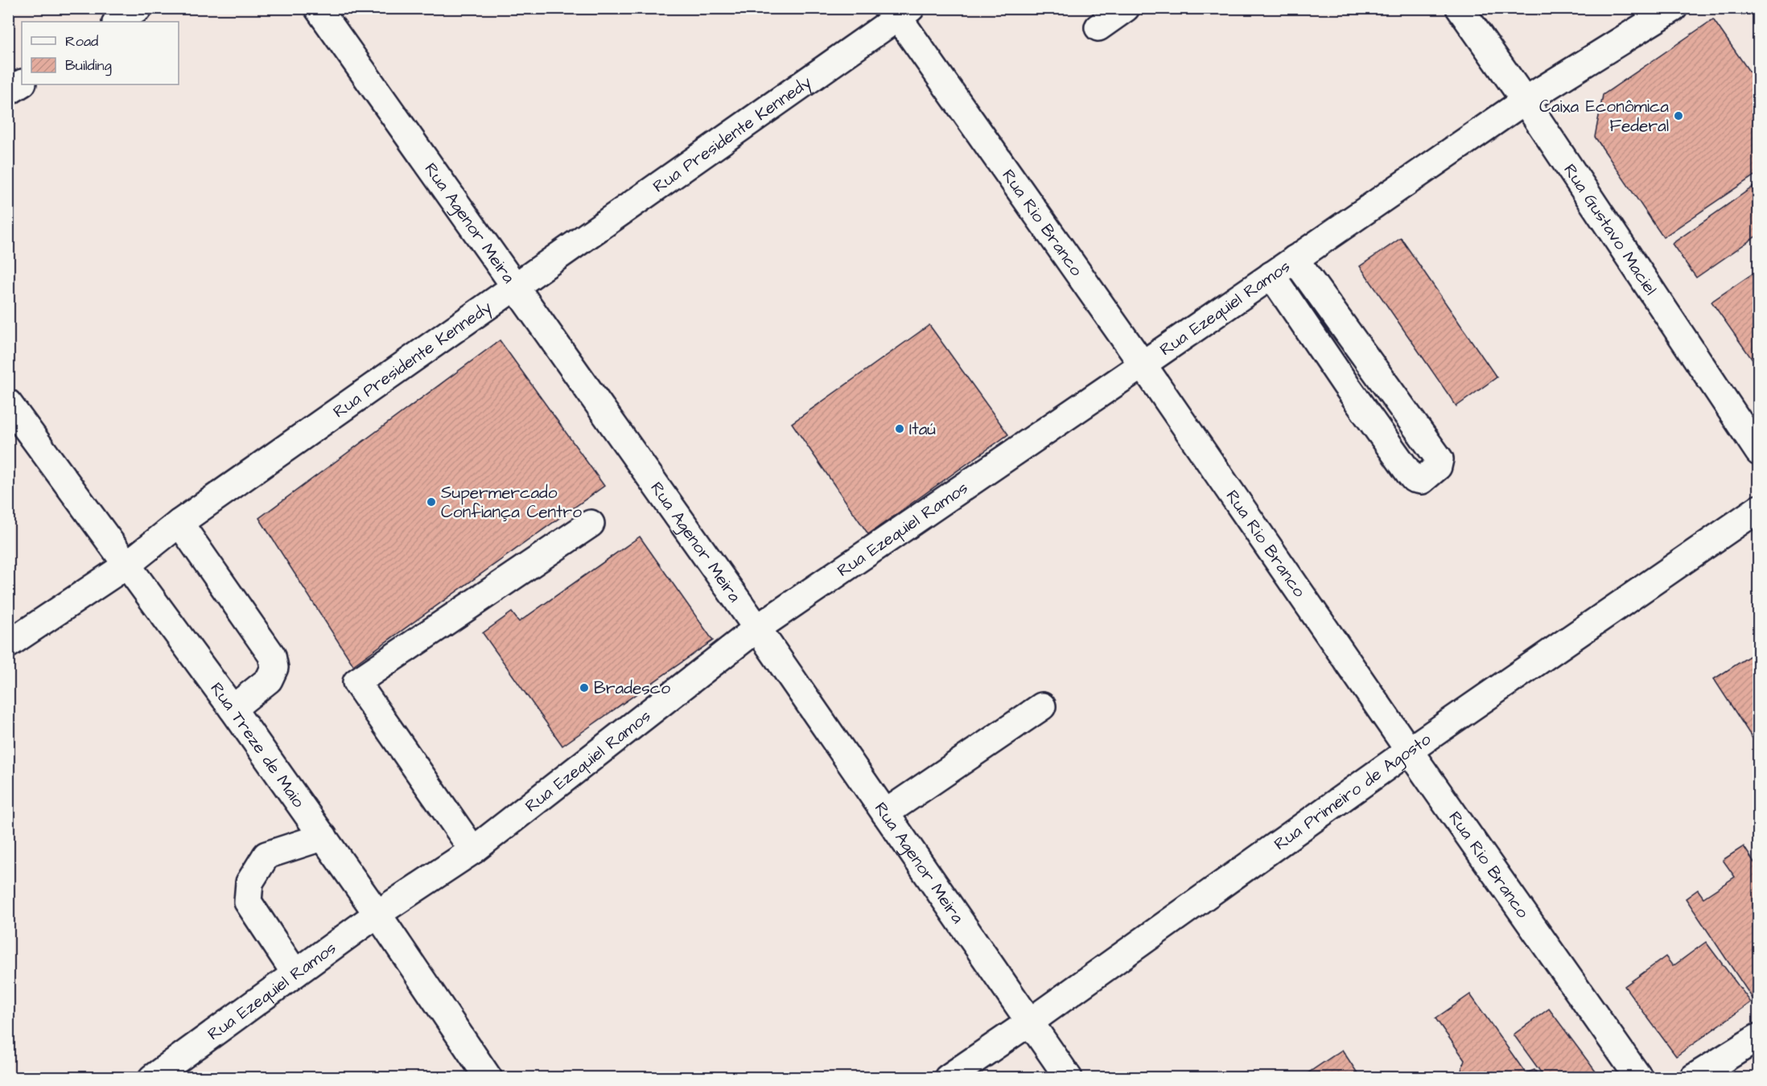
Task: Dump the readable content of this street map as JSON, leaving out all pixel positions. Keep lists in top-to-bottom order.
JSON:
{
  "streets": {
    "street": [
      "Rua Presidente Kennedy",
      "Rua Agenor Meira",
      "Rua Rio Branco",
      "Rua Gustavo Maciel",
      "Rua Ezequiel Ramos",
      "Rua Treze de Maio",
      "Rua Primeiro de Agosto"
    ]
  },
  "crossings": [
    ["Rua Presidente Kennedy", "Rua Agenor Meira"],
    ["Rua Presidente Kennedy", "Rua Rio Branco"],
    ["Rua Presidente Kennedy", "Rua Treze de Maio"],
    ["Rua Agenor Meira", "Rua Ezequiel Ramos"],
    ["Rua Agenor Meira", "Rua Primeiro de Agosto"],
    ["Rua Rio Branco", "Rua Ezequiel Ramos"],
    ["Rua Rio Branco", "Rua Primeiro de Agosto"],
    ["Rua Gustavo Maciel", "Rua Ezequiel Ramos"],
    ["Rua Ezequiel Ramos", "Rua Treze de Maio"]
  ],
  "places": [
    "Caixa Econômica Federal",
    "Itaú",
    "Supermercado Confiança Centro",
    "Bradesco"
  ],
  "legend": ["Road", "Building"]
}
